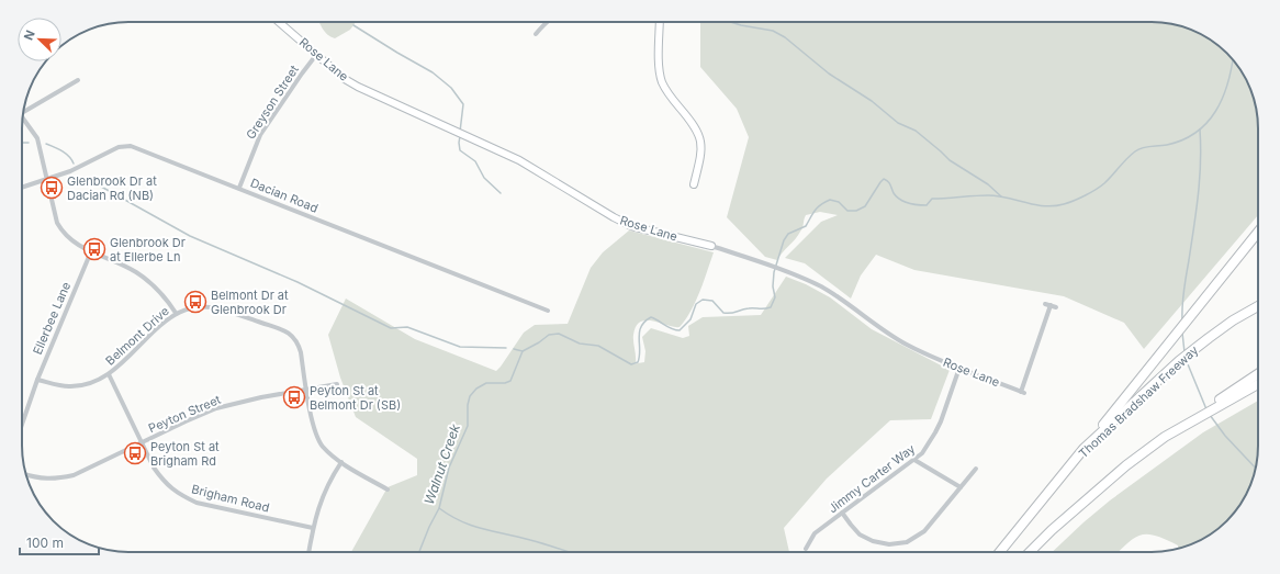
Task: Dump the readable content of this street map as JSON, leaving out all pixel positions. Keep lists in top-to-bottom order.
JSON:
{
  "streets": {
    "highway": ["Thomas Bradshaw Freeway"],
    "street": [
      "Rose Lane",
      "Greyson Street",
      "Dacian Road",
      "Ellerbee Lane",
      "Belmont Drive",
      "Peyton Street",
      "Jimmy Carter Way",
      "Brigham Road"
    ]
  },
  "crossings": [
    ["Rose Lane", "Greyson Street"],
    ["Rose Lane", "Jimmy Carter Way"],
    ["Greyson Street", "Dacian Road"],
    ["Ellerbee Lane", "Belmont Drive"],
    ["Belmont Drive", "Peyton Street"],
    ["Belmont Drive", "Brigham Road"],
    ["Peyton Street", "Brigham Road"]
  ],
  "water": ["Walnut Creek"],
  "places": {
    "bus stop": [
      "Glenbrook Dr at Dacian Rd (NB)",
      "Glenbrook Dr at Ellerbe Ln",
      "Belmont Dr at Glenbrook Dr",
      "Peyton St at Belmont Dr (SB)",
      "Peyton St at Brigham Rd"
    ]
  },
  "scale_bar": "100 m",
  "north": "top left"
}
